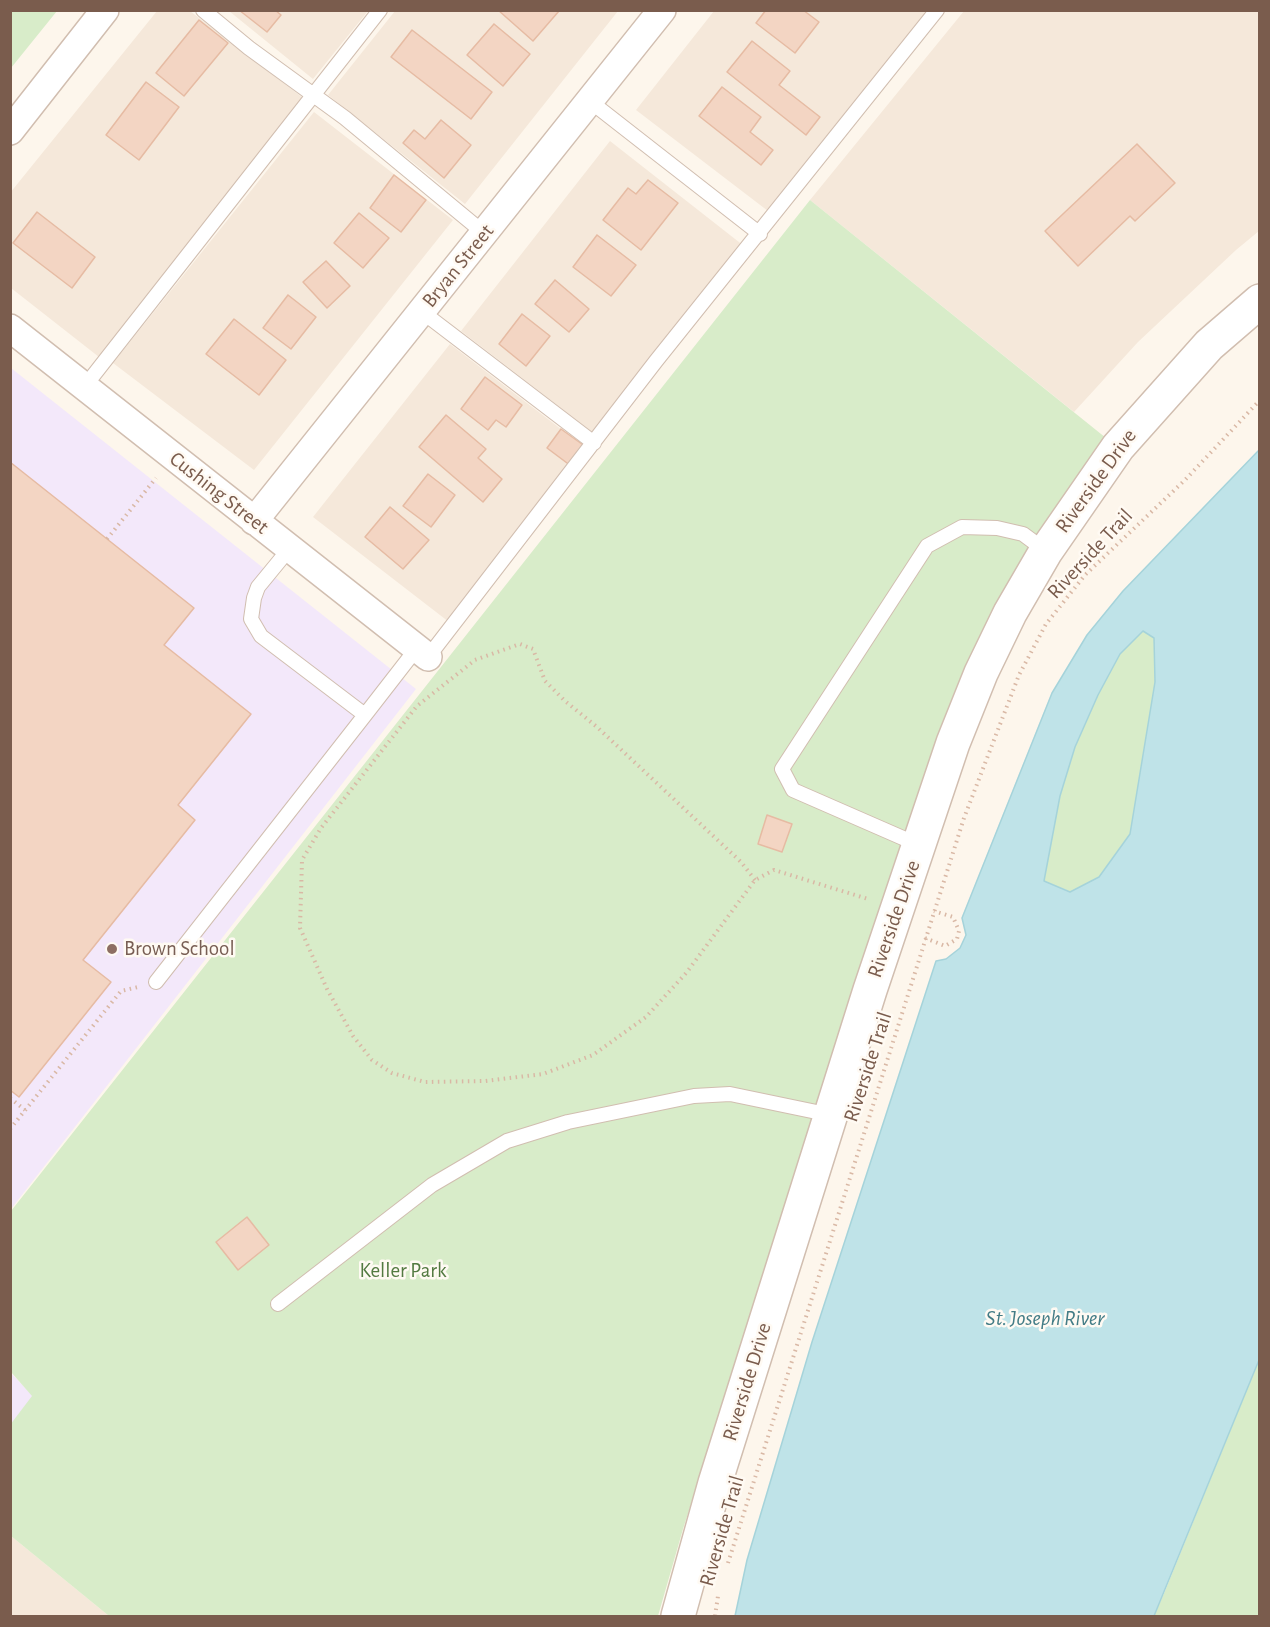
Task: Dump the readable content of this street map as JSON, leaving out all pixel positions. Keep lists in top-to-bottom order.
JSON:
{
  "streets": {
    "street": ["Bryan Street", "Riverside Drive", "Cushing Street"],
    "path": ["Riverside Trail"]
  },
  "crossings": [
    ["Bryan Street", "Cushing Street"]
  ],
  "water": ["St. Joseph River"],
  "parks": ["Keller Park"],
  "places": ["Brown School"]
}
